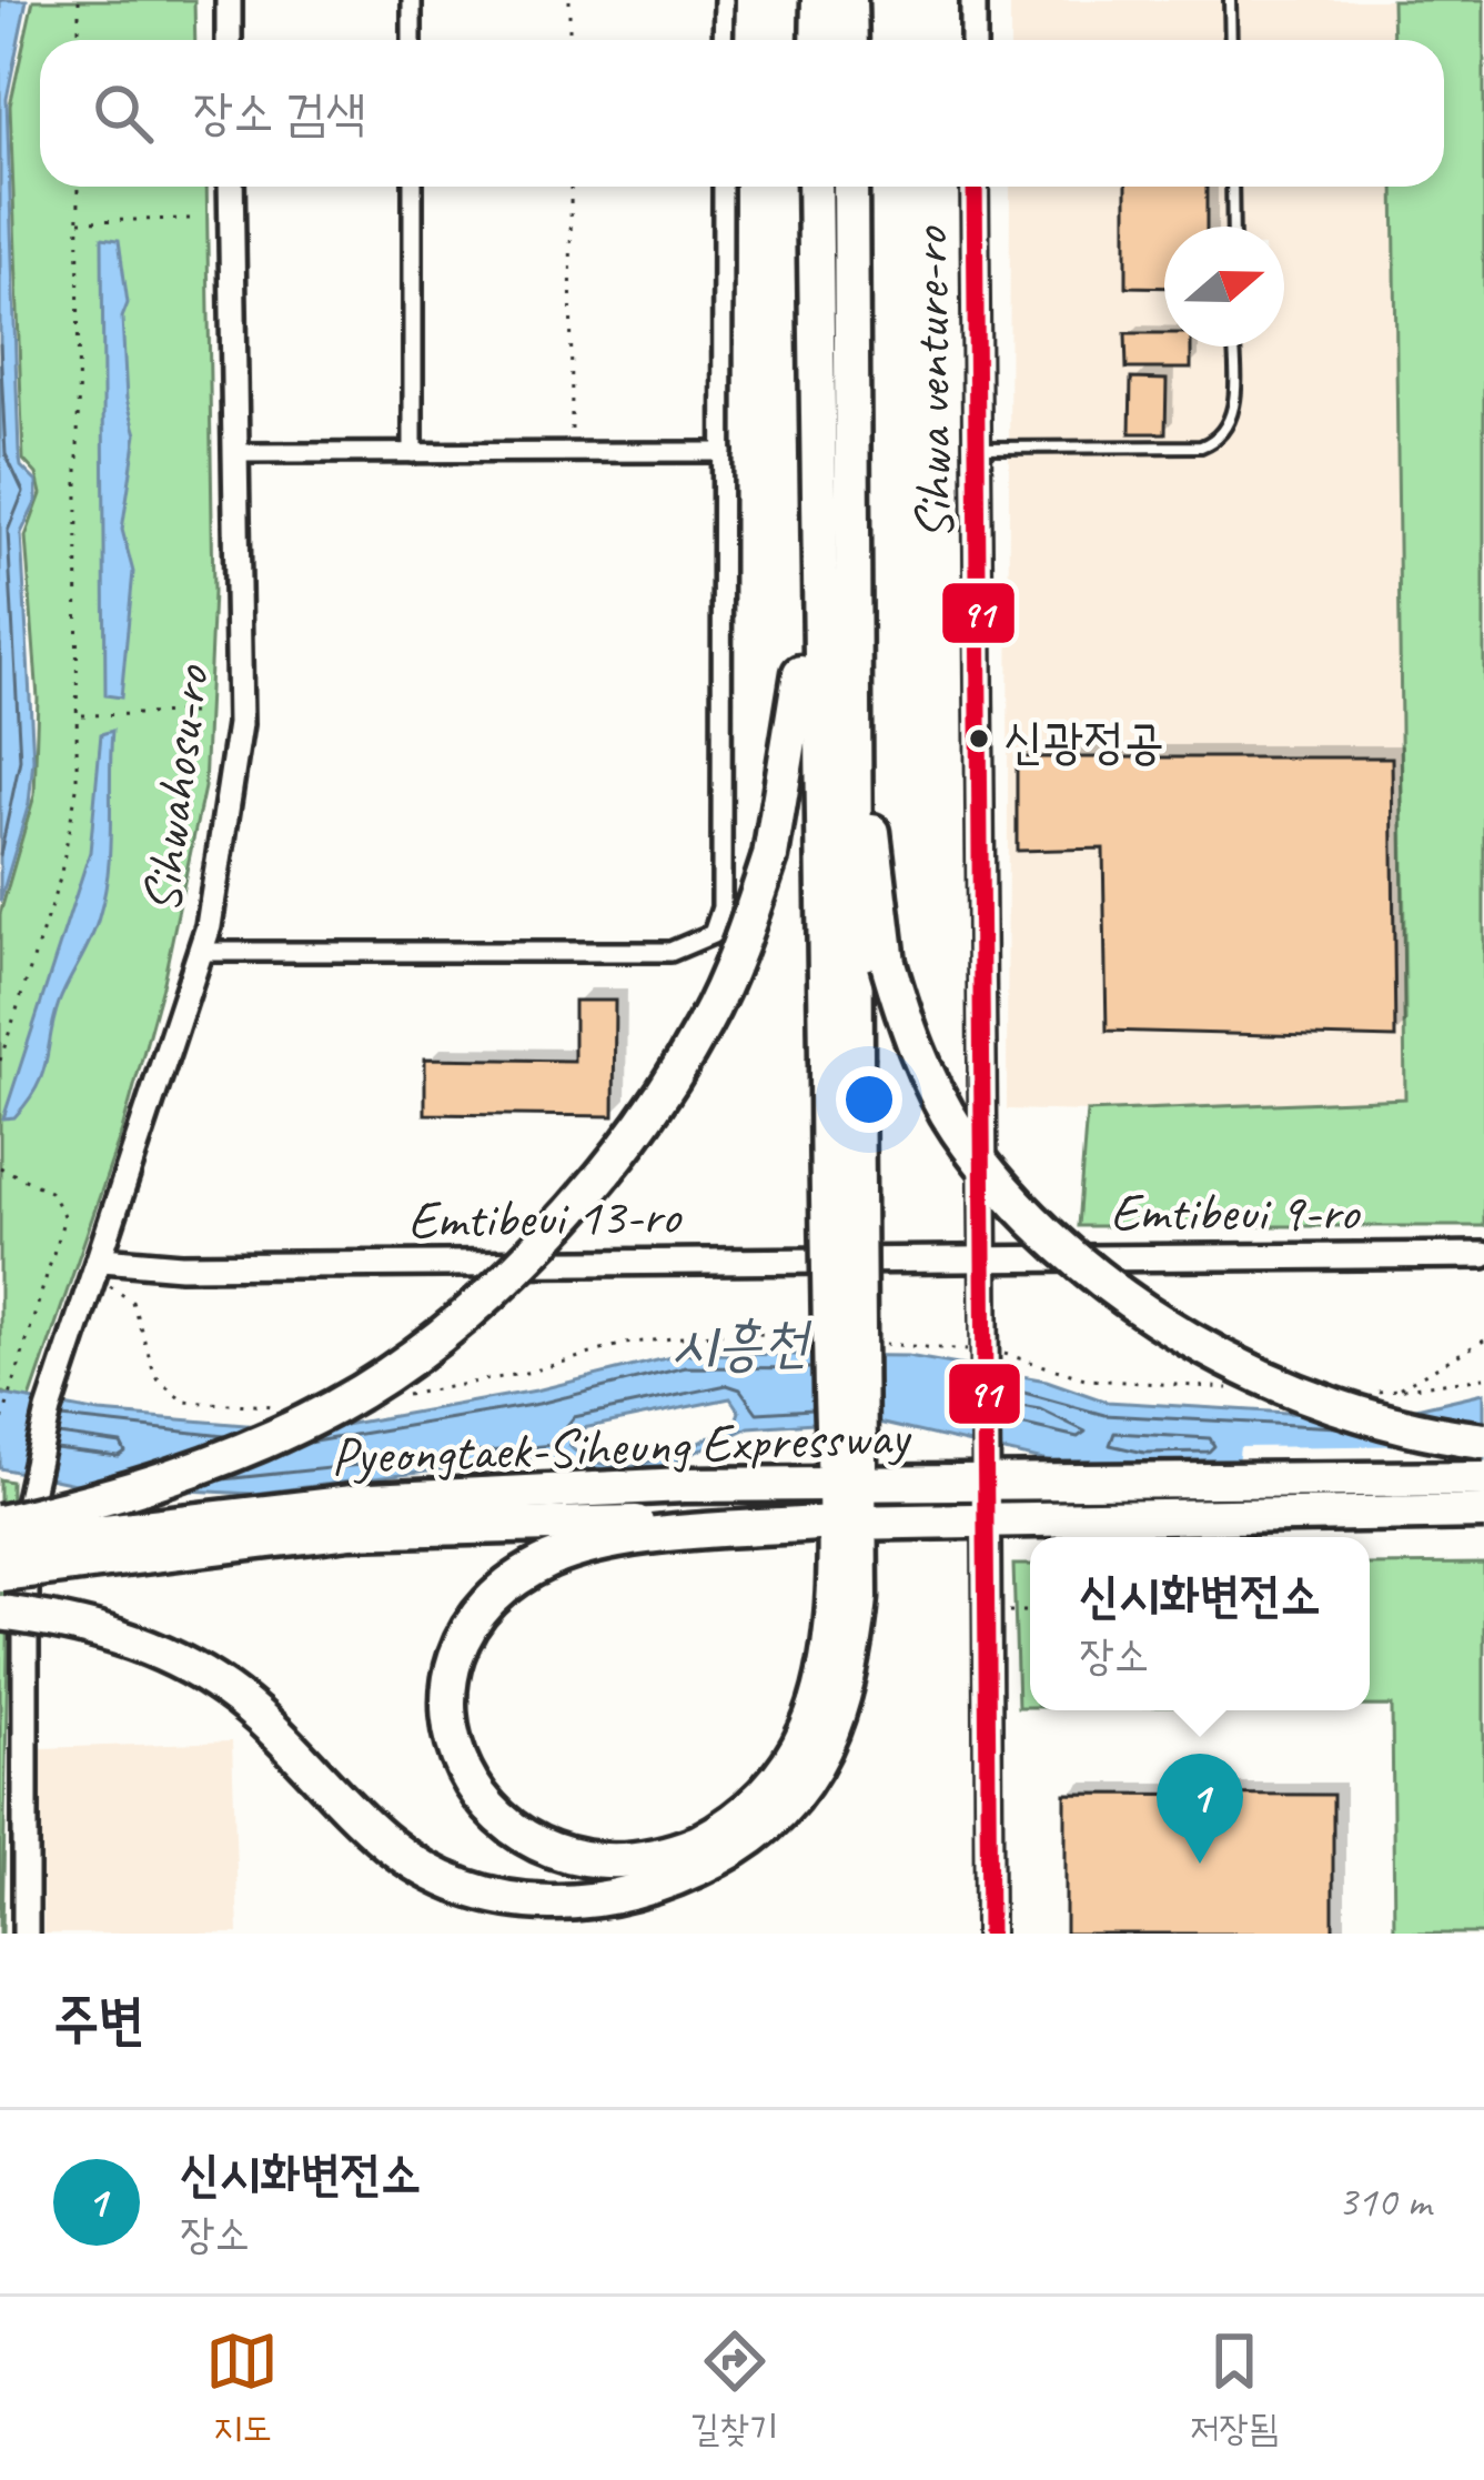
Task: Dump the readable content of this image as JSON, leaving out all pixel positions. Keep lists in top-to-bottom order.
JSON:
{
  "streets": {
    "highway": ["Pyeongtaek-Siheung Expressway"],
    "street": [
      "Sihwa venture-ro",
      "Sihwahosu-ro",
      "Emtibeui 9-ro",
      "Emtibeui 13-ro"
    ]
  },
  "crossings": [
    ["Sihwa venture-ro", "Emtibeui 9-ro"],
    ["Sihwa venture-ro", "Emtibeui 13-ro"],
    ["Sihwahosu-ro", "Emtibeui 13-ro"],
    ["Emtibeui 9-ro", "Emtibeui 13-ro"]
  ],
  "water": ["시흥천"],
  "places": ["신광정공"],
  "lines": ["transit line 91"],
  "north": "right",
  "page": {
    "search": "장소 검색",
    "popup": ["신시화변전소", "장소"],
    "pins": "1",
    "heading": "주변",
    "list": [
      {
        "mark": "1",
        "name": "신시화변전소",
        "note": "장소",
        "value": "310 m"
      }
    ],
    "nav": ["지도", "길찾기", "저장됨"]
  }
}
